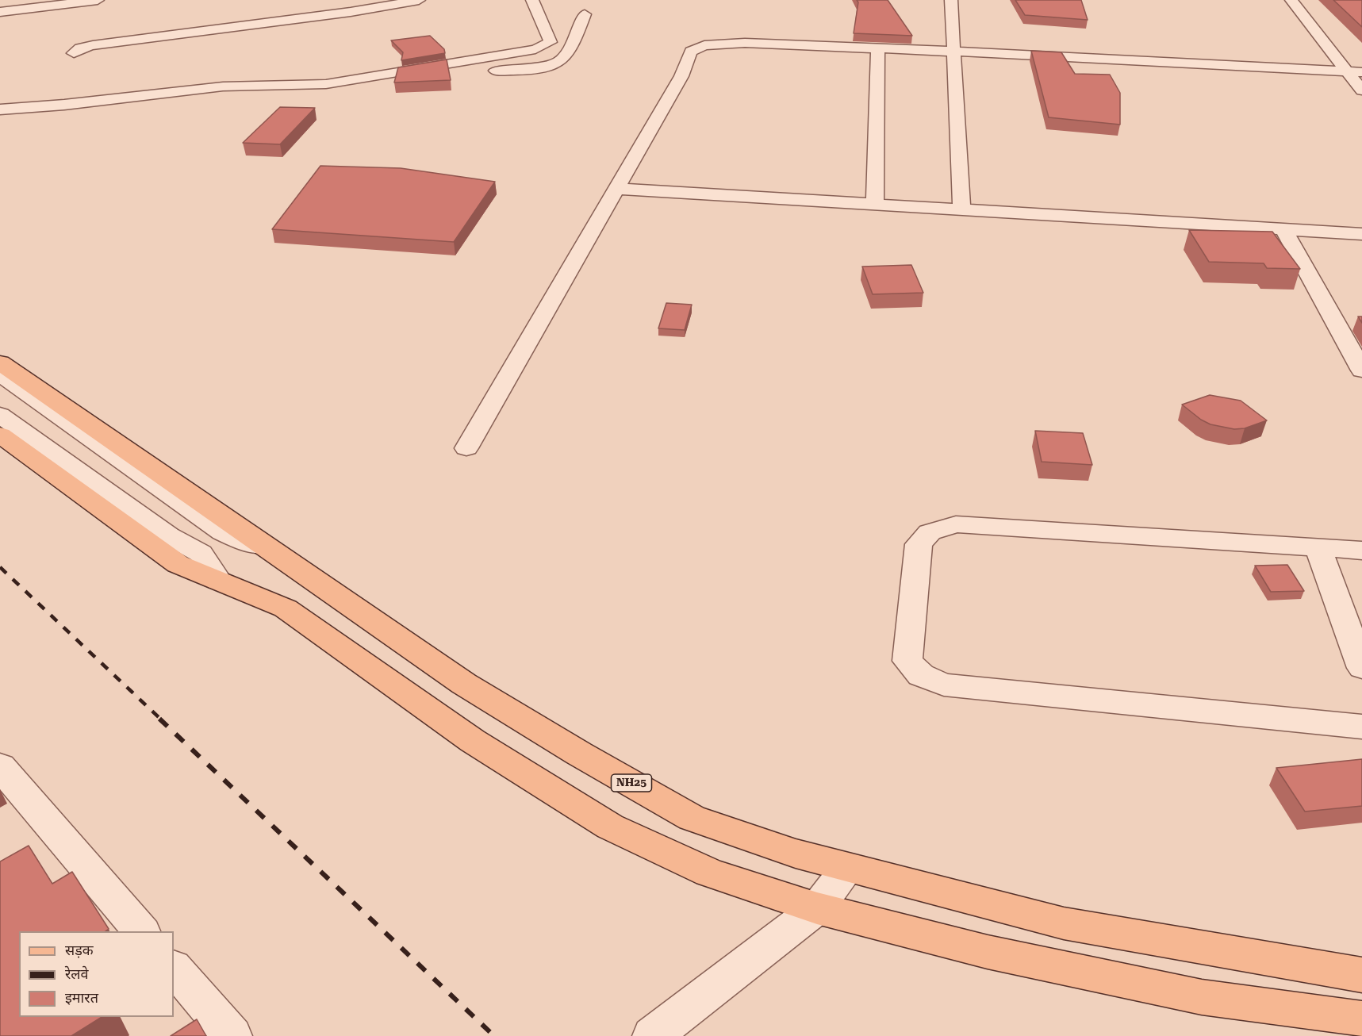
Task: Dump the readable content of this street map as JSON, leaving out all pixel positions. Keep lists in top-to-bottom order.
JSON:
{
  "streets": {
    "main road": ["NH25"]
  },
  "legend": ["सड़क", "रेलवे", "इमारत"]
}
